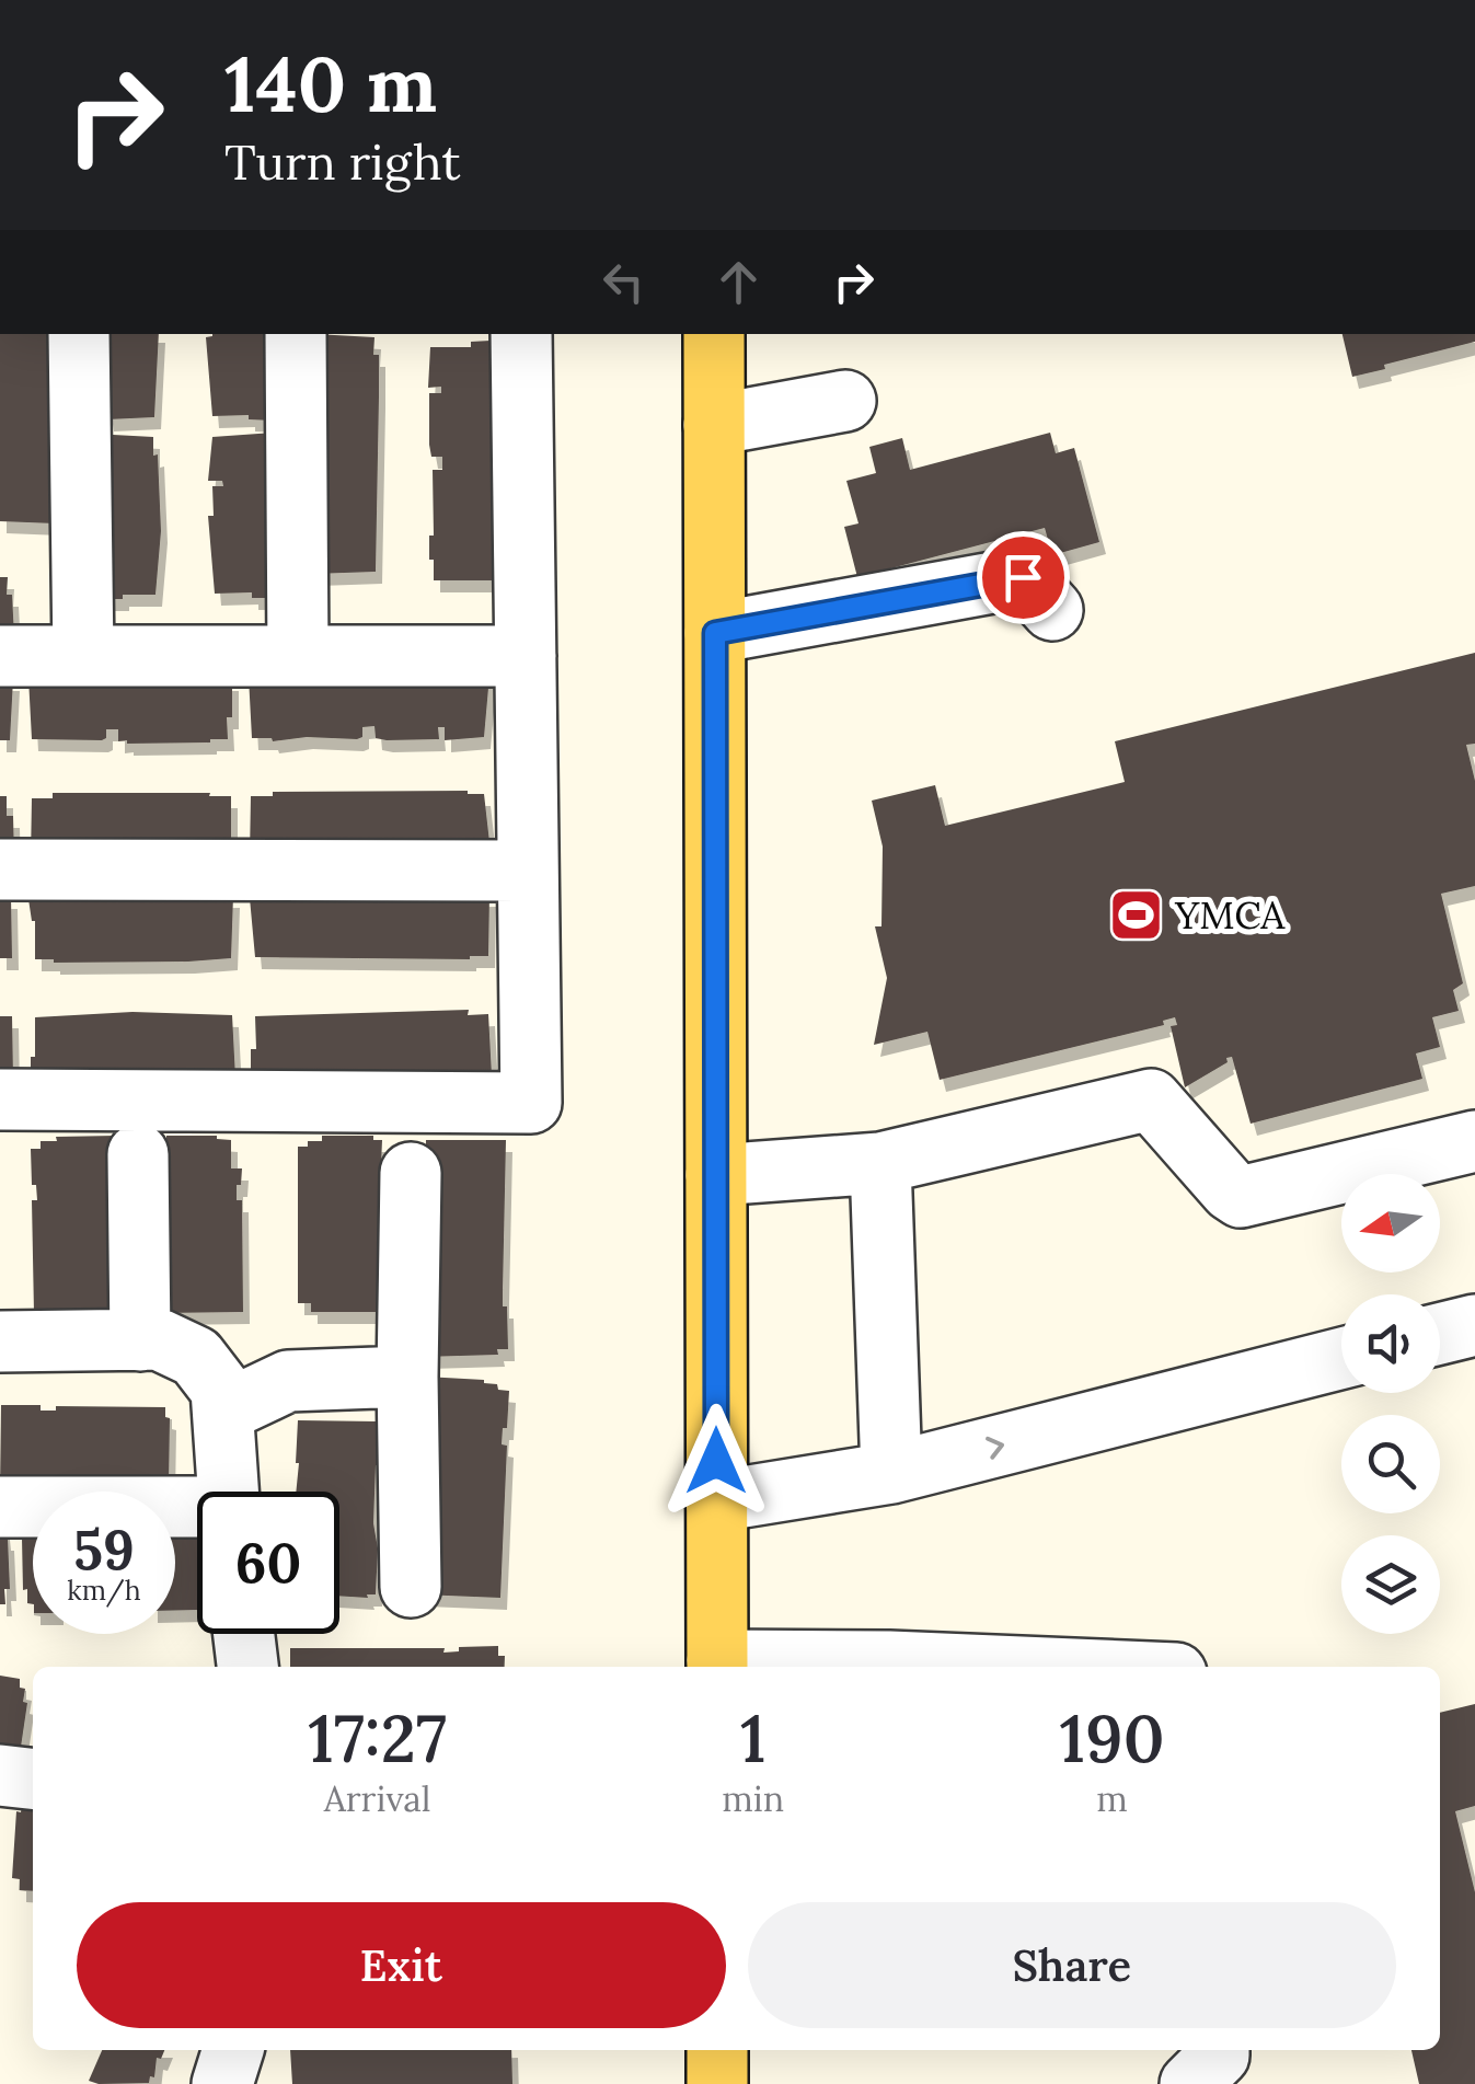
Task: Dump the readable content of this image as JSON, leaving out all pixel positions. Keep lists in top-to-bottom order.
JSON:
{
  "places": {
    "sports": ["YMCA"]
  },
  "north": "left",
  "page": {
    "turn": ["140 m", "Turn right"],
    "speed": "59 km/h",
    "limit": "60",
    "eta": [
      "17:27",
      "Arrival",
      "1",
      "min",
      "190",
      "m"
    ],
    "buttons": ["Exit", "Share"]
  }
}
